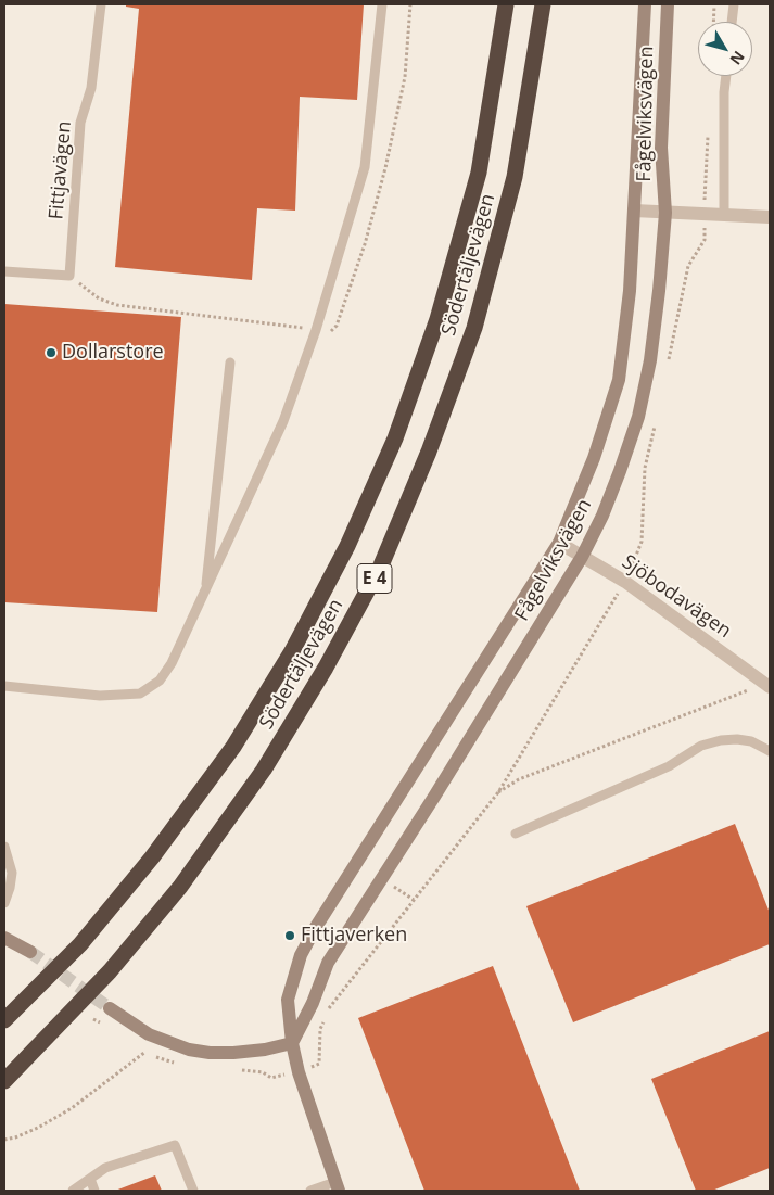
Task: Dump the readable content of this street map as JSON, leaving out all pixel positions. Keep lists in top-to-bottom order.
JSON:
{
  "streets": {
    "highway": ["Södertäljevägen", "E 4"],
    "main road": ["Fågelviksvägen"],
    "street": ["Sjöbodavägen"],
    "lane": ["Fittjavägen"]
  },
  "crossings": [
    ["Fågelviksvägen", "Sjöbodavägen"]
  ],
  "places": ["Dollarstore", "Fittjaverken"],
  "north": "bottom right"
}
